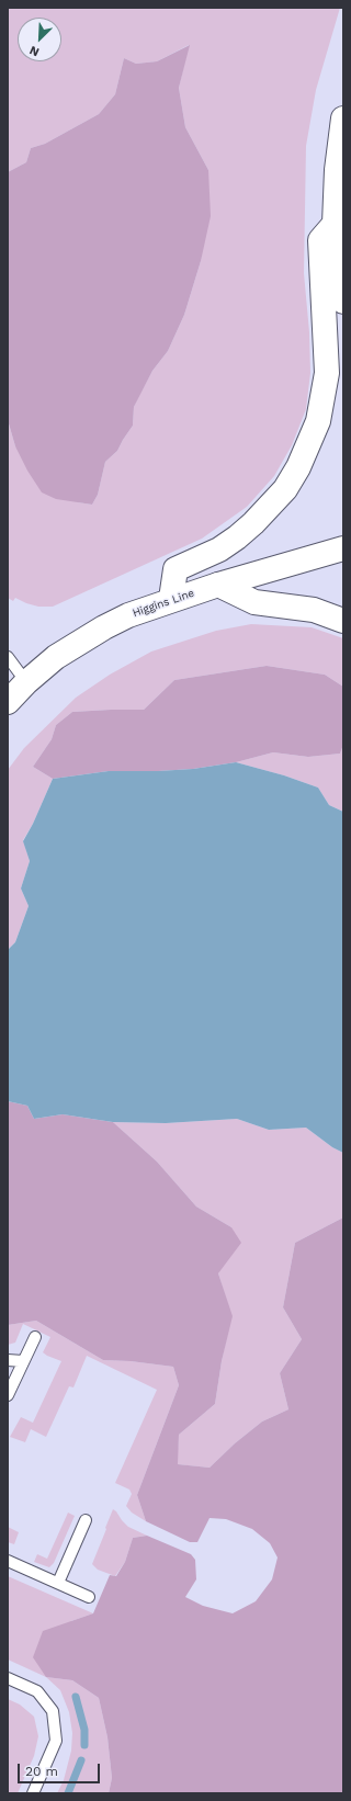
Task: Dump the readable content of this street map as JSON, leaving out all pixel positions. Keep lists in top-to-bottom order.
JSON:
{
  "streets": {
    "main road": ["Higgins Line"]
  },
  "scale_bar": "20 m",
  "north": "bottom left"
}
